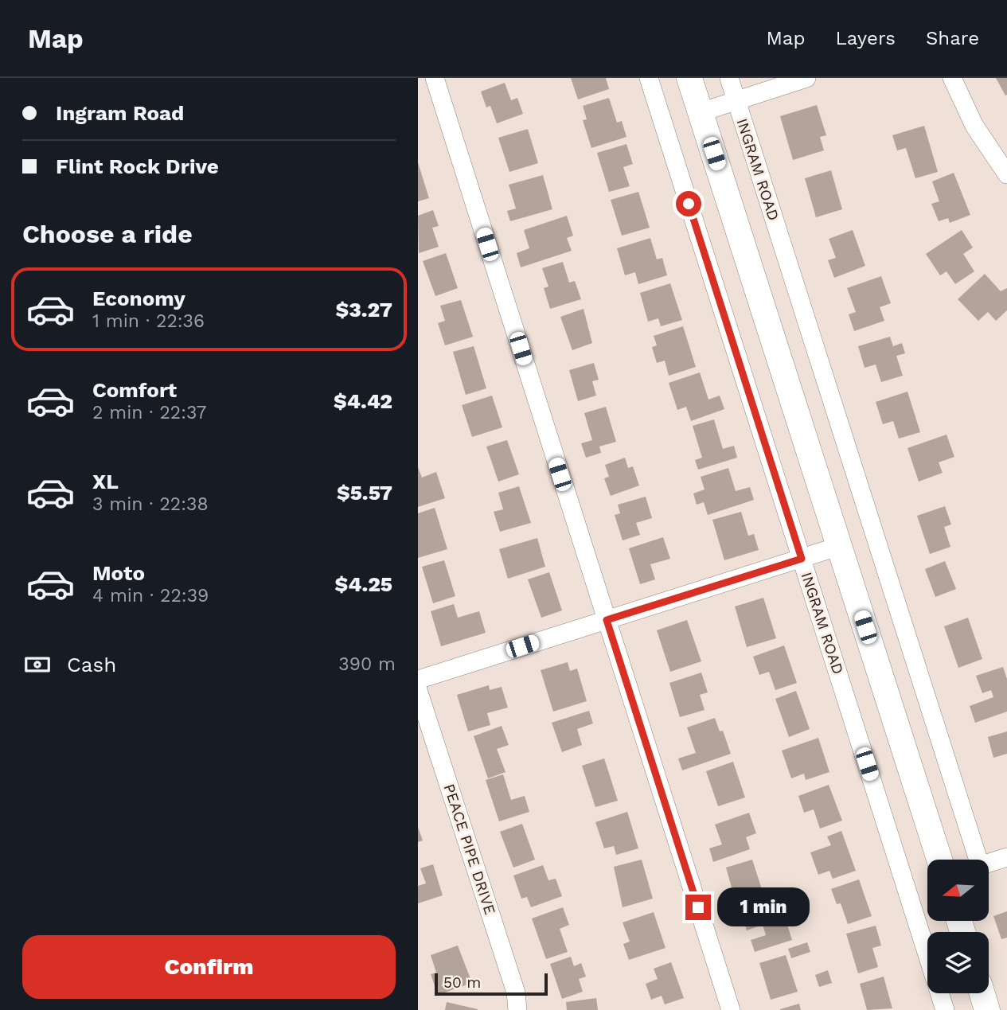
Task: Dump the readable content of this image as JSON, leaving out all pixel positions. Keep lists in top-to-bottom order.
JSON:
{
  "streets": {
    "street": ["INGRAM ROAD", "PEACE PIPE DRIVE"]
  },
  "scale_bar": "50 m",
  "north": "left",
  "page": {
    "header": "Map",
    "nav": ["Map", "Layers", "Share"],
    "banner": ["Ingram Road", "Flint Rock Drive"],
    "heading": "Choose a ride",
    "list": [
      {
        "name": "Economy",
        "note": "1 min · 22:36",
        "value": "$3.27"
      },
      {
        "name": "Comfort",
        "note": "2 min · 22:37",
        "value": "$4.42"
      },
      {
        "name": "XL",
        "note": "3 min · 22:38",
        "value": "$5.57"
      },
      {
        "name": "Moto",
        "note": "4 min · 22:39",
        "value": "$4.25"
      }
    ],
    "pay": ["Cash", "390 m"],
    "bubble": "1 min",
    "buttons": "Confirm",
    "scale": "50 m"
  }
}
